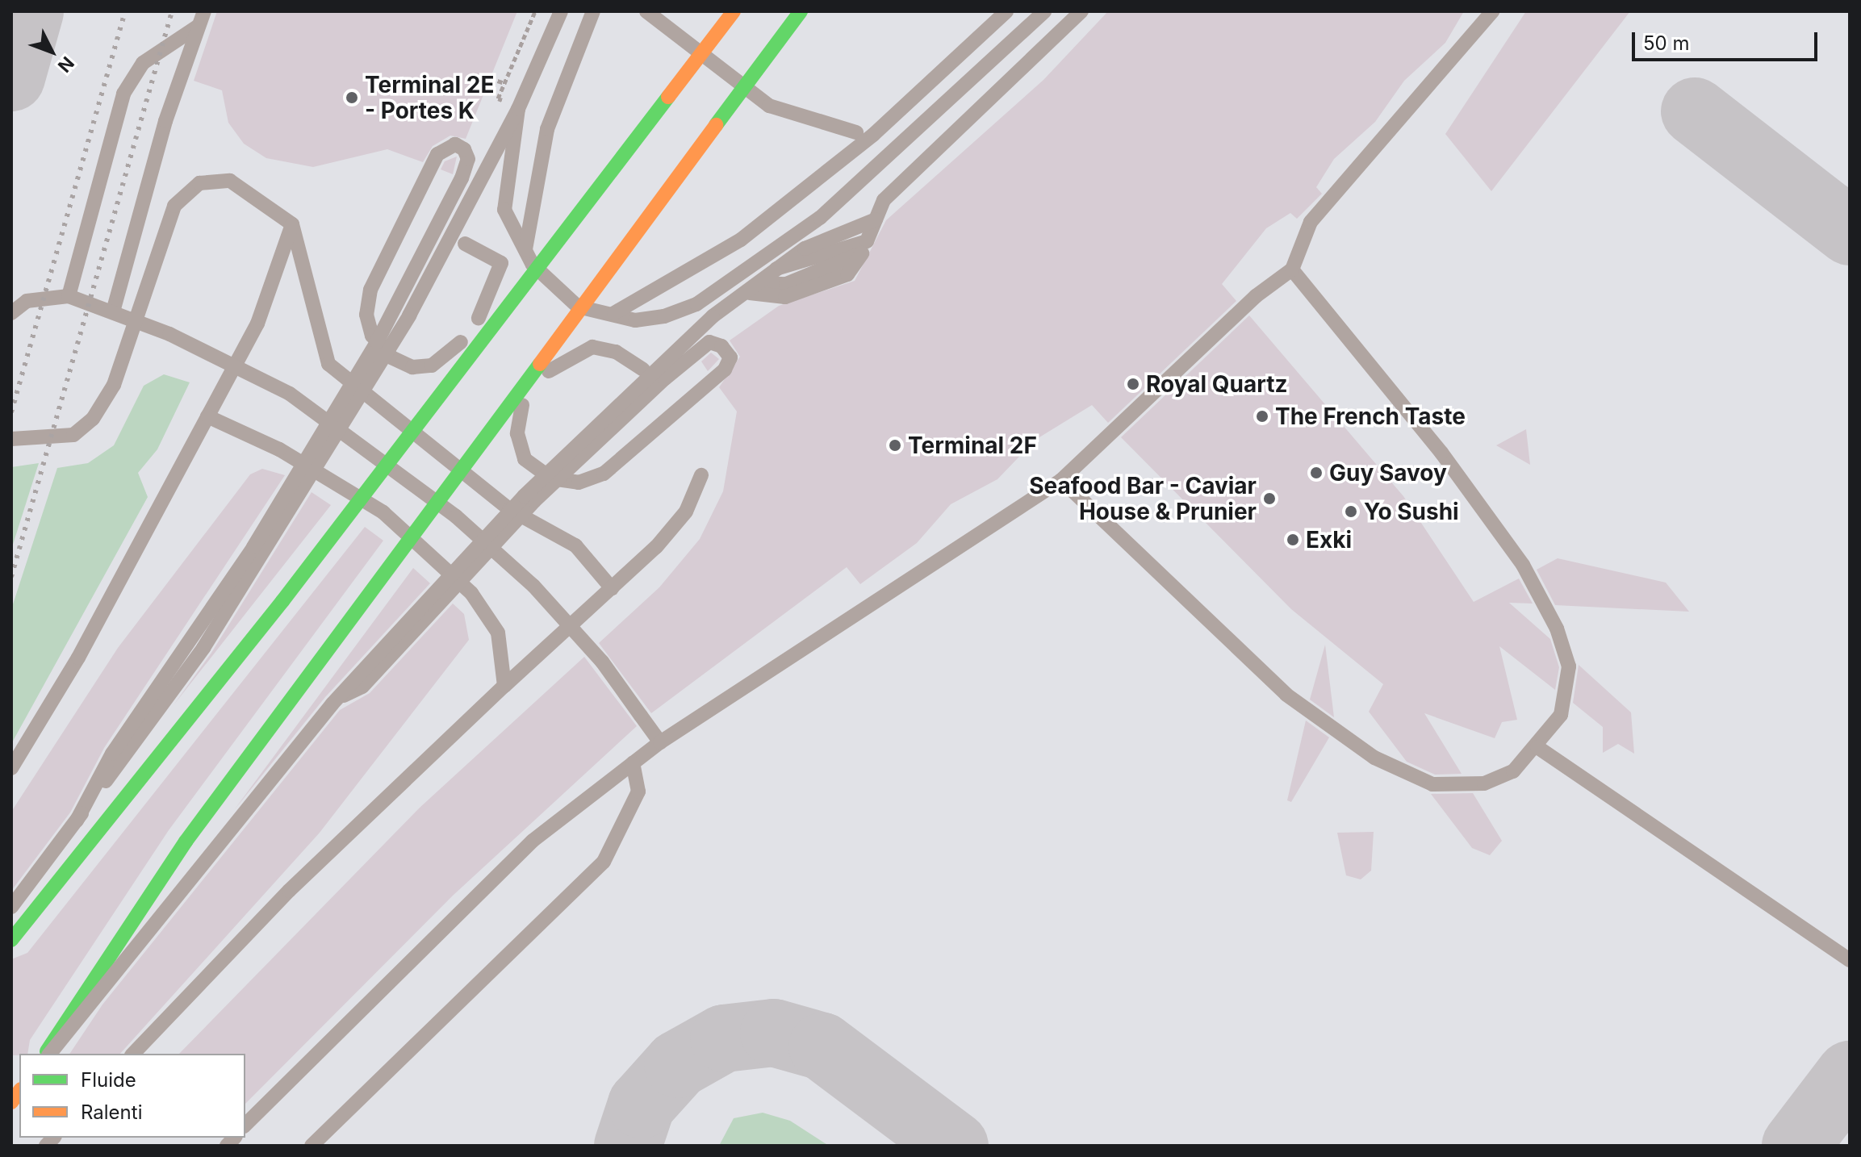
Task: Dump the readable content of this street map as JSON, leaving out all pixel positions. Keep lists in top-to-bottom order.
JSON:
{
  "places": [
    "Terminal 2E - Portes K",
    "Royal Quartz",
    "The French Taste",
    "Terminal 2F",
    "Guy Savoy",
    "Seafood Bar - Caviar House & Prunier",
    "Yo Sushi",
    "Exki"
  ],
  "legend": ["Fluide", "Ralenti"],
  "scale_bar": "50 m",
  "north": "bottom right"
}
